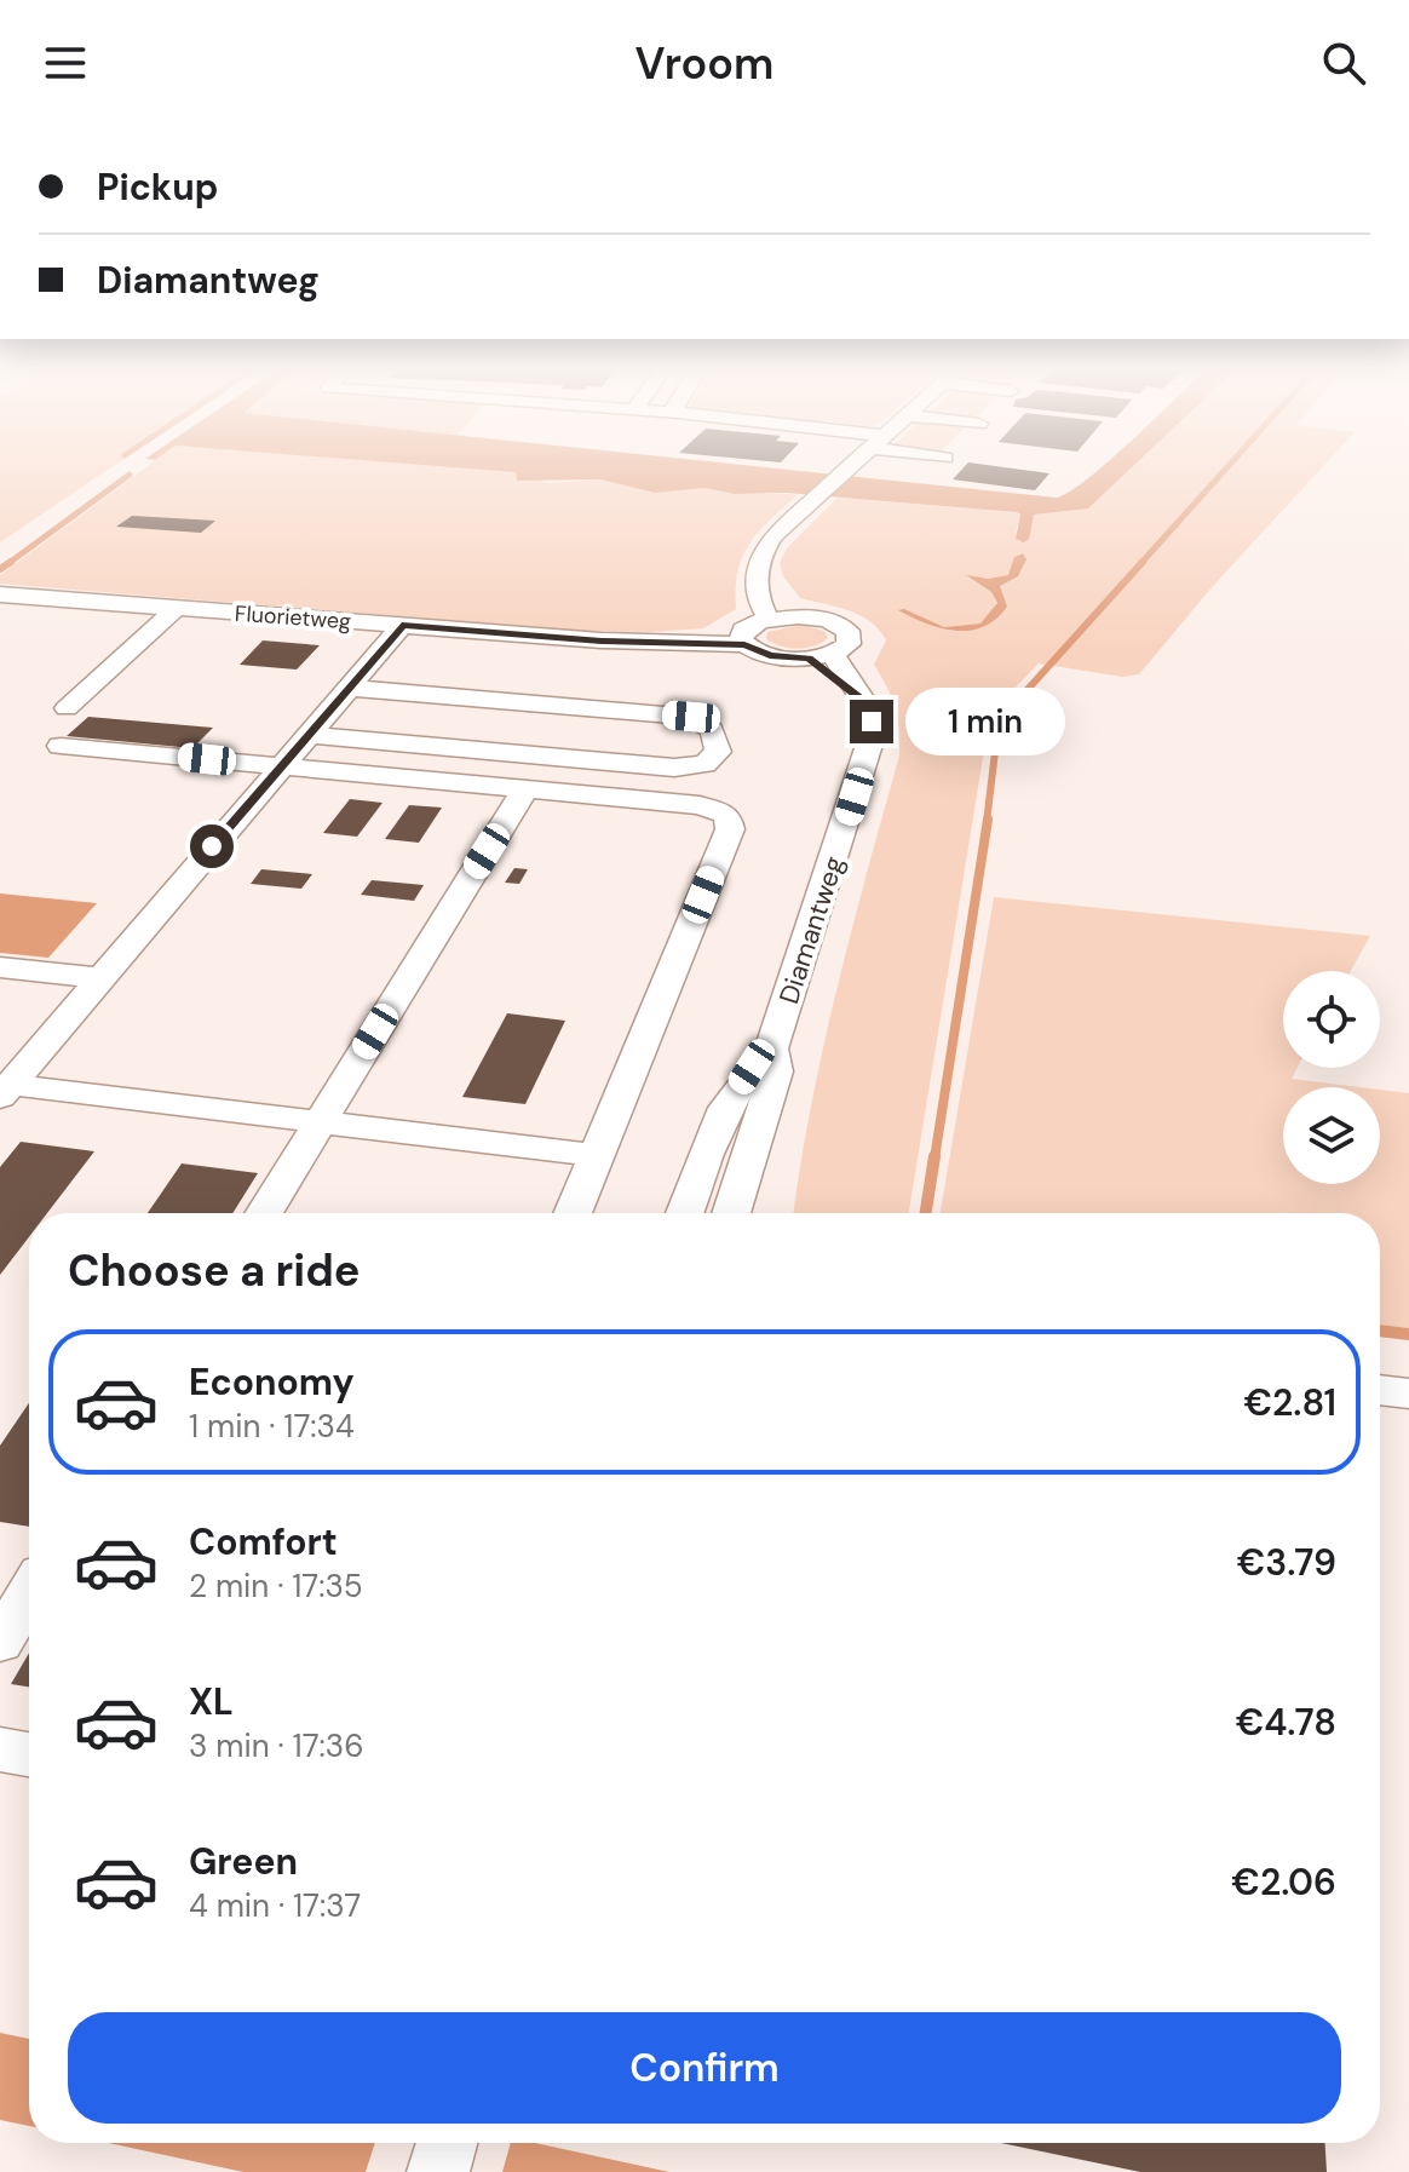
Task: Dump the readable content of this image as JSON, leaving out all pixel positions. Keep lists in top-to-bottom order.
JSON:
{
  "streets": {
    "street": ["Fluorietweg", "Diamantweg"]
  },
  "crossings": [
    ["Fluorietweg", "Diamantweg"]
  ],
  "page": {
    "header": "Vroom",
    "banner": ["Pickup", "Diamantweg"],
    "bubble": "1 min",
    "heading": "Choose a ride",
    "list": [
      {
        "name": "Economy",
        "note": "1 min · 17:34",
        "value": "€2.81"
      },
      {
        "name": "Comfort",
        "note": "2 min · 17:35",
        "value": "€3.79"
      },
      {
        "name": "XL",
        "note": "3 min · 17:36",
        "value": "€4.78"
      },
      {
        "name": "Green",
        "note": "4 min · 17:37",
        "value": "€2.06"
      }
    ],
    "buttons": "Confirm"
  }
}
